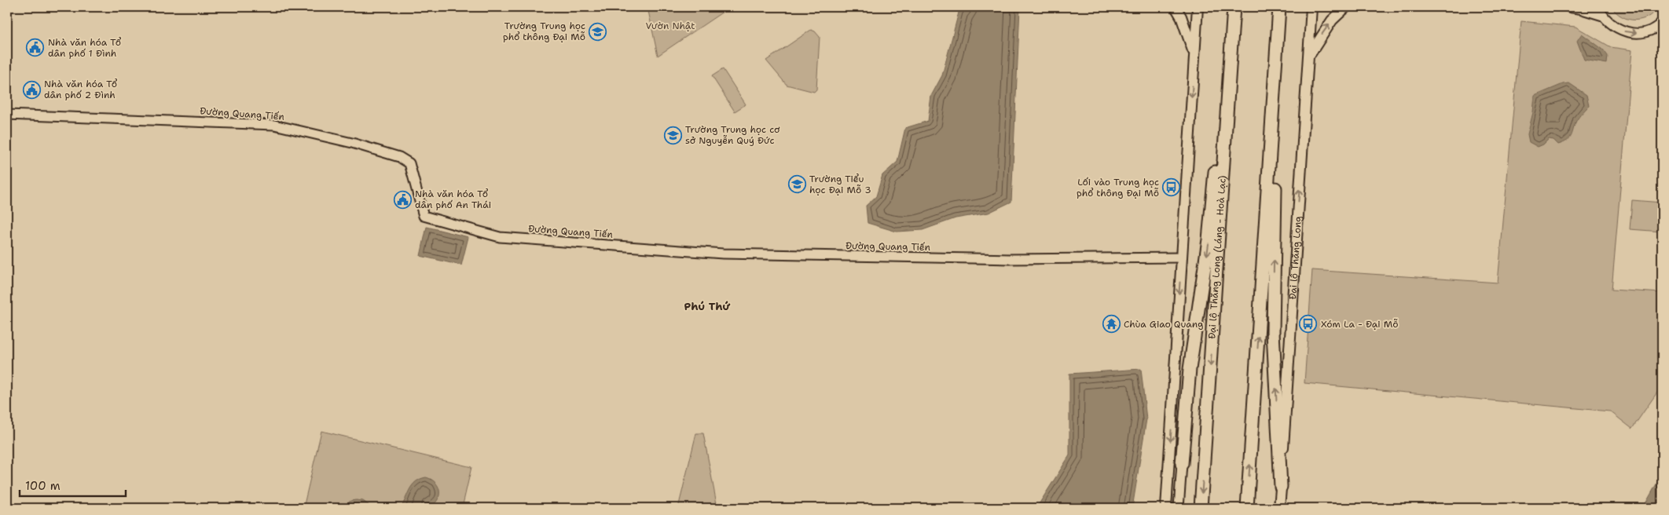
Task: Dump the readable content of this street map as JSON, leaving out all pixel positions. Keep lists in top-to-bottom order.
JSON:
{
  "streets": {
    "highway": ["Đại lộ Thăng Long (Láng - Hoà Lạc)"],
    "main road": ["Đại lộ Thăng Long"],
    "street": ["Đường Quang Tiến"]
  },
  "one_way": ["Đại lộ Thăng Long"],
  "districts": ["Phú Thứ"],
  "parks": ["Vườn Nhật"],
  "places": {
    "school or university": ["Trường Trung học phổ thông Đại Mỗ", "Trường Trung học cơ sở Nguyễn Quý Đức", "Trường Tiểu học Đại Mỗ 3"],
    "public building": ["Nhà văn hóa Tổ dân phố 1 Đình", "Nhà văn hóa Tổ dân phố 2 Đình", "Nhà văn hóa Tổ dân phố An Thái"],
    "bus stop": ["Lối vào Trung học phổ thông Đại Mỗ", "Xóm La - Đại Mỗ"],
    "temple": ["Chùa Giao Quang"]
  },
  "scale_bar": "100 m"
}
